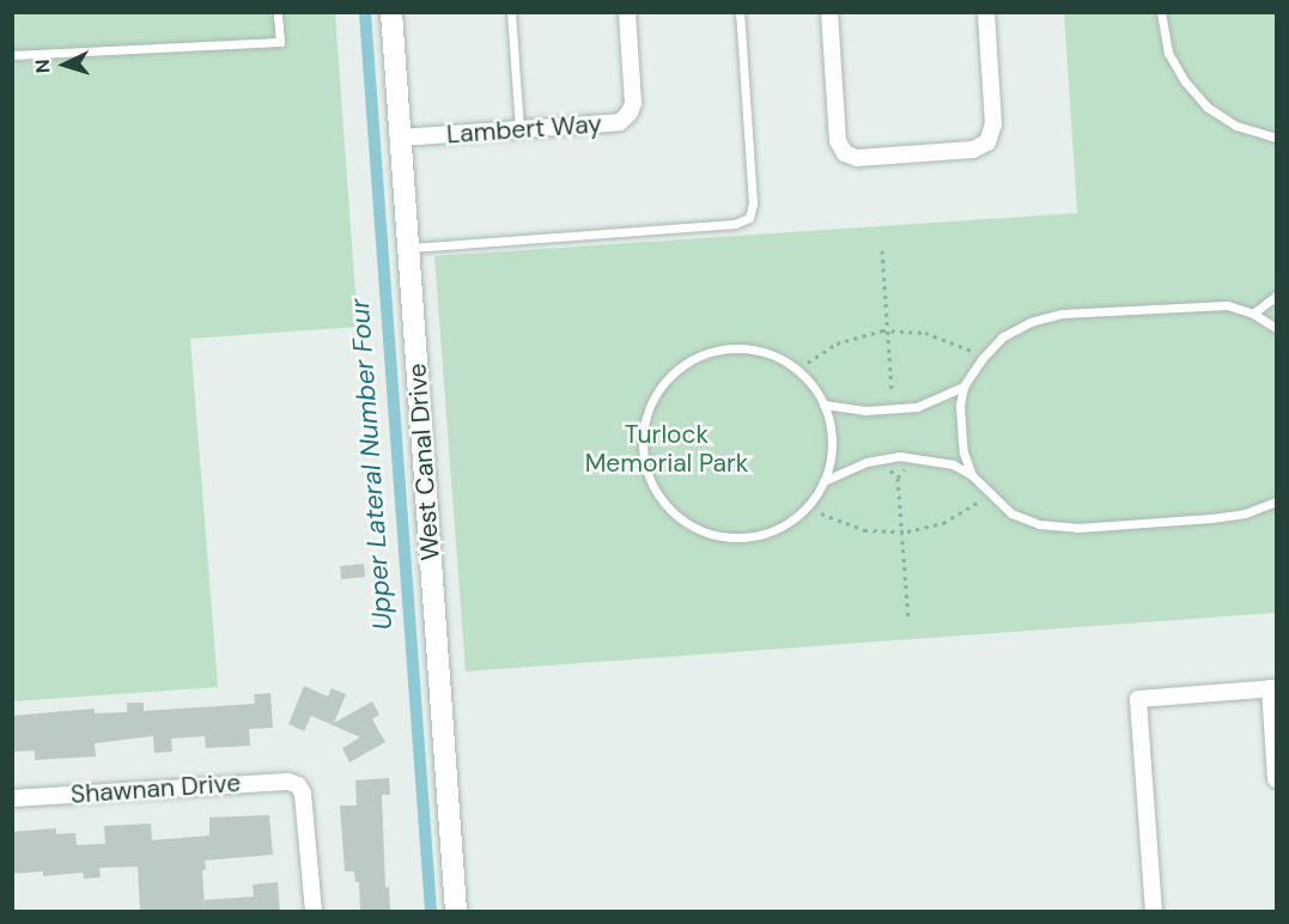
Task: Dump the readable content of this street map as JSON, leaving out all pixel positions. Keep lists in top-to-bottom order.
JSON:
{
  "streets": {
    "street": ["Lambert Way", "West Canal Drive", "Shawnan Drive"]
  },
  "crossings": [
    ["Lambert Way", "West Canal Drive"]
  ],
  "water": ["Upper Lateral Number Four"],
  "parks": ["Turlock Memorial Park"],
  "north": "left"
}
